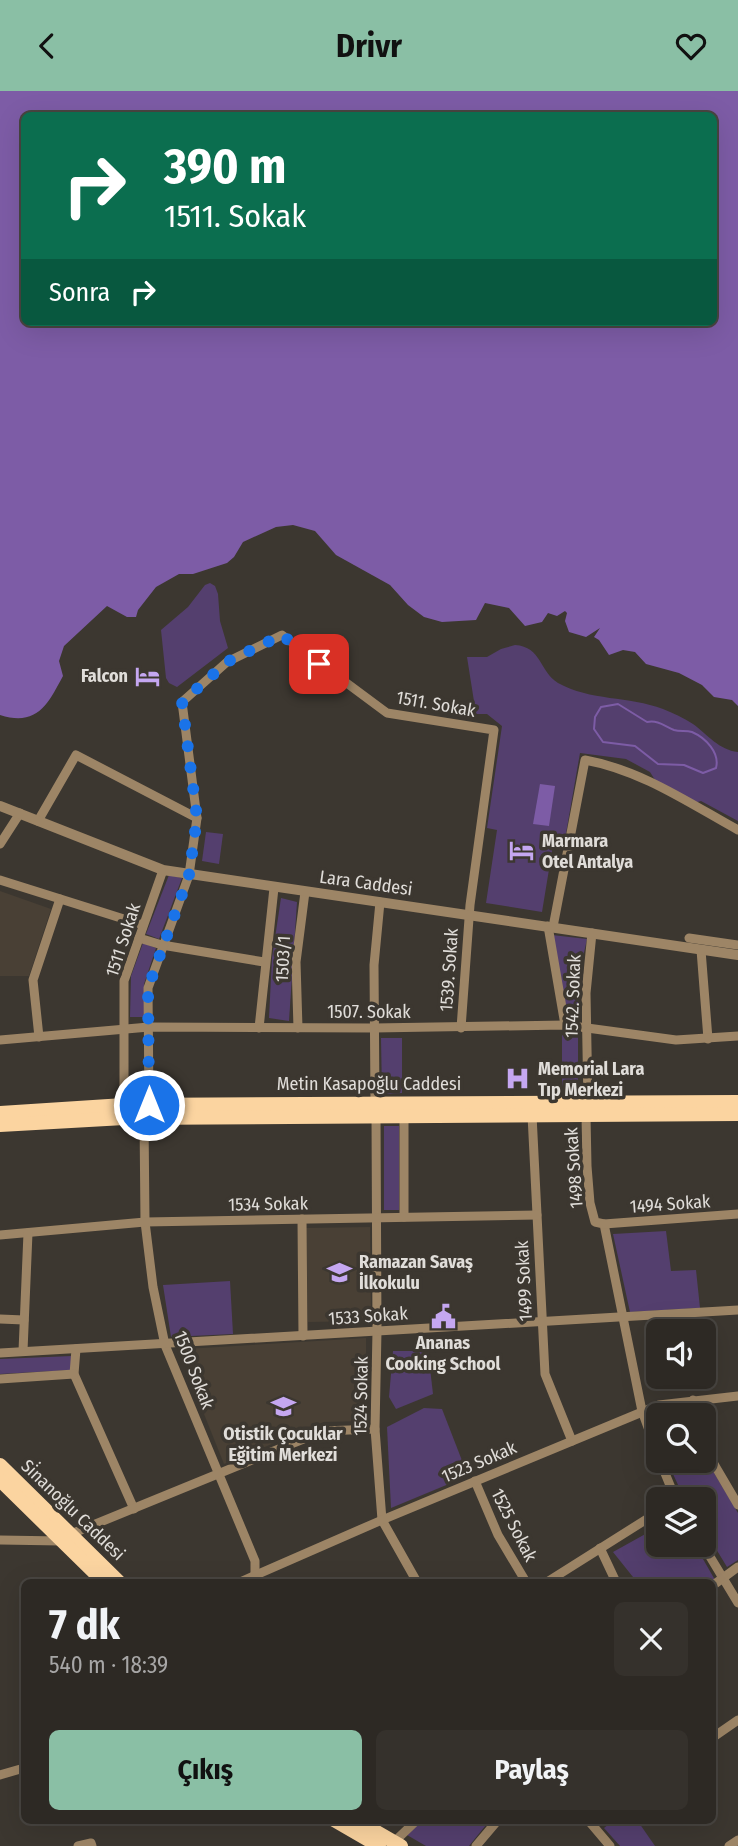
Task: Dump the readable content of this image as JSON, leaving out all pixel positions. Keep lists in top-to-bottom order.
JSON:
{
  "streets": {
    "main road": ["Metin Kasapoğlu Caddesi", "Si̇nanoğlu Caddesi"],
    "street": [
      "1511. Sokak",
      "Lara Caddesi",
      "1511 Sokak",
      "1503/1",
      "1539. Sokak",
      "1542. Sokak",
      "1507. Sokak",
      "1498 Sokak",
      "1534 Sokak",
      "1494 Sokak",
      "1499 Sokak",
      "1533 Sokak",
      "1500 Sokak",
      "1524 Sokak",
      "1523 Sokak",
      "1525 Sokak"
    ]
  },
  "crossings": [
    ["1511. Sokak", "Lara Caddesi"],
    ["1511. Sokak", "1539. Sokak"],
    ["1511. Sokak", "1507. Sokak"],
    ["1511. Sokak", "Metin Kasapoğlu Caddesi"],
    ["1511. Sokak", "1500 Sokak"],
    ["Lara Caddesi", "1511 Sokak"],
    ["Lara Caddesi", "1503/1"],
    ["Lara Caddesi", "1539. Sokak"],
    ["Lara Caddesi", "1542. Sokak"],
    ["Lara Caddesi", "1524 Sokak"],
    ["1511 Sokak", "1507. Sokak"],
    ["1511 Sokak", "Metin Kasapoğlu Caddesi"],
    ["1503/1", "1507. Sokak"],
    ["1539. Sokak", "1507. Sokak"],
    ["1542. Sokak", "1507. Sokak"],
    ["1542. Sokak", "Metin Kasapoğlu Caddesi"],
    ["1542. Sokak", "1498 Sokak"],
    ["1507. Sokak", "1524 Sokak"],
    ["Metin Kasapoğlu Caddesi", "1498 Sokak"],
    ["Metin Kasapoğlu Caddesi", "1499 Sokak"],
    ["Metin Kasapoğlu Caddesi", "1500 Sokak"],
    ["Metin Kasapoğlu Caddesi", "1524 Sokak"],
    ["1498 Sokak", "1494 Sokak"],
    ["1498 Sokak", "1533 Sokak"],
    ["1498 Sokak", "1523 Sokak"],
    ["1534 Sokak", "1499 Sokak"],
    ["1534 Sokak", "1500 Sokak"],
    ["1534 Sokak", "1524 Sokak"],
    ["1499 Sokak", "1533 Sokak"],
    ["1499 Sokak", "1523 Sokak"],
    ["1533 Sokak", "1500 Sokak"],
    ["1533 Sokak", "1524 Sokak"],
    ["1500 Sokak", "1523 Sokak"],
    ["1524 Sokak", "1523 Sokak"],
    ["1523 Sokak", "1525 Sokak"]
  ],
  "places": {
    "hotel": ["Falcon", "Marmara Otel Antalya"],
    "hospital": ["Memorial Lara Tıp Merkezi"],
    "school or university": ["Ramazan Savaş İlkokulu", "Otistik Çocuklar Eğitim Merkezi"],
    "public building": ["Ananas Cooking School"]
  },
  "page": {
    "header": "Drivr",
    "turn": ["390 m", "1511. Sokak"],
    "then": "Sonra",
    "heading": ["7 dk", "540 m · 18:39"],
    "buttons": ["Çıkış", "Paylaş"]
  }
}
